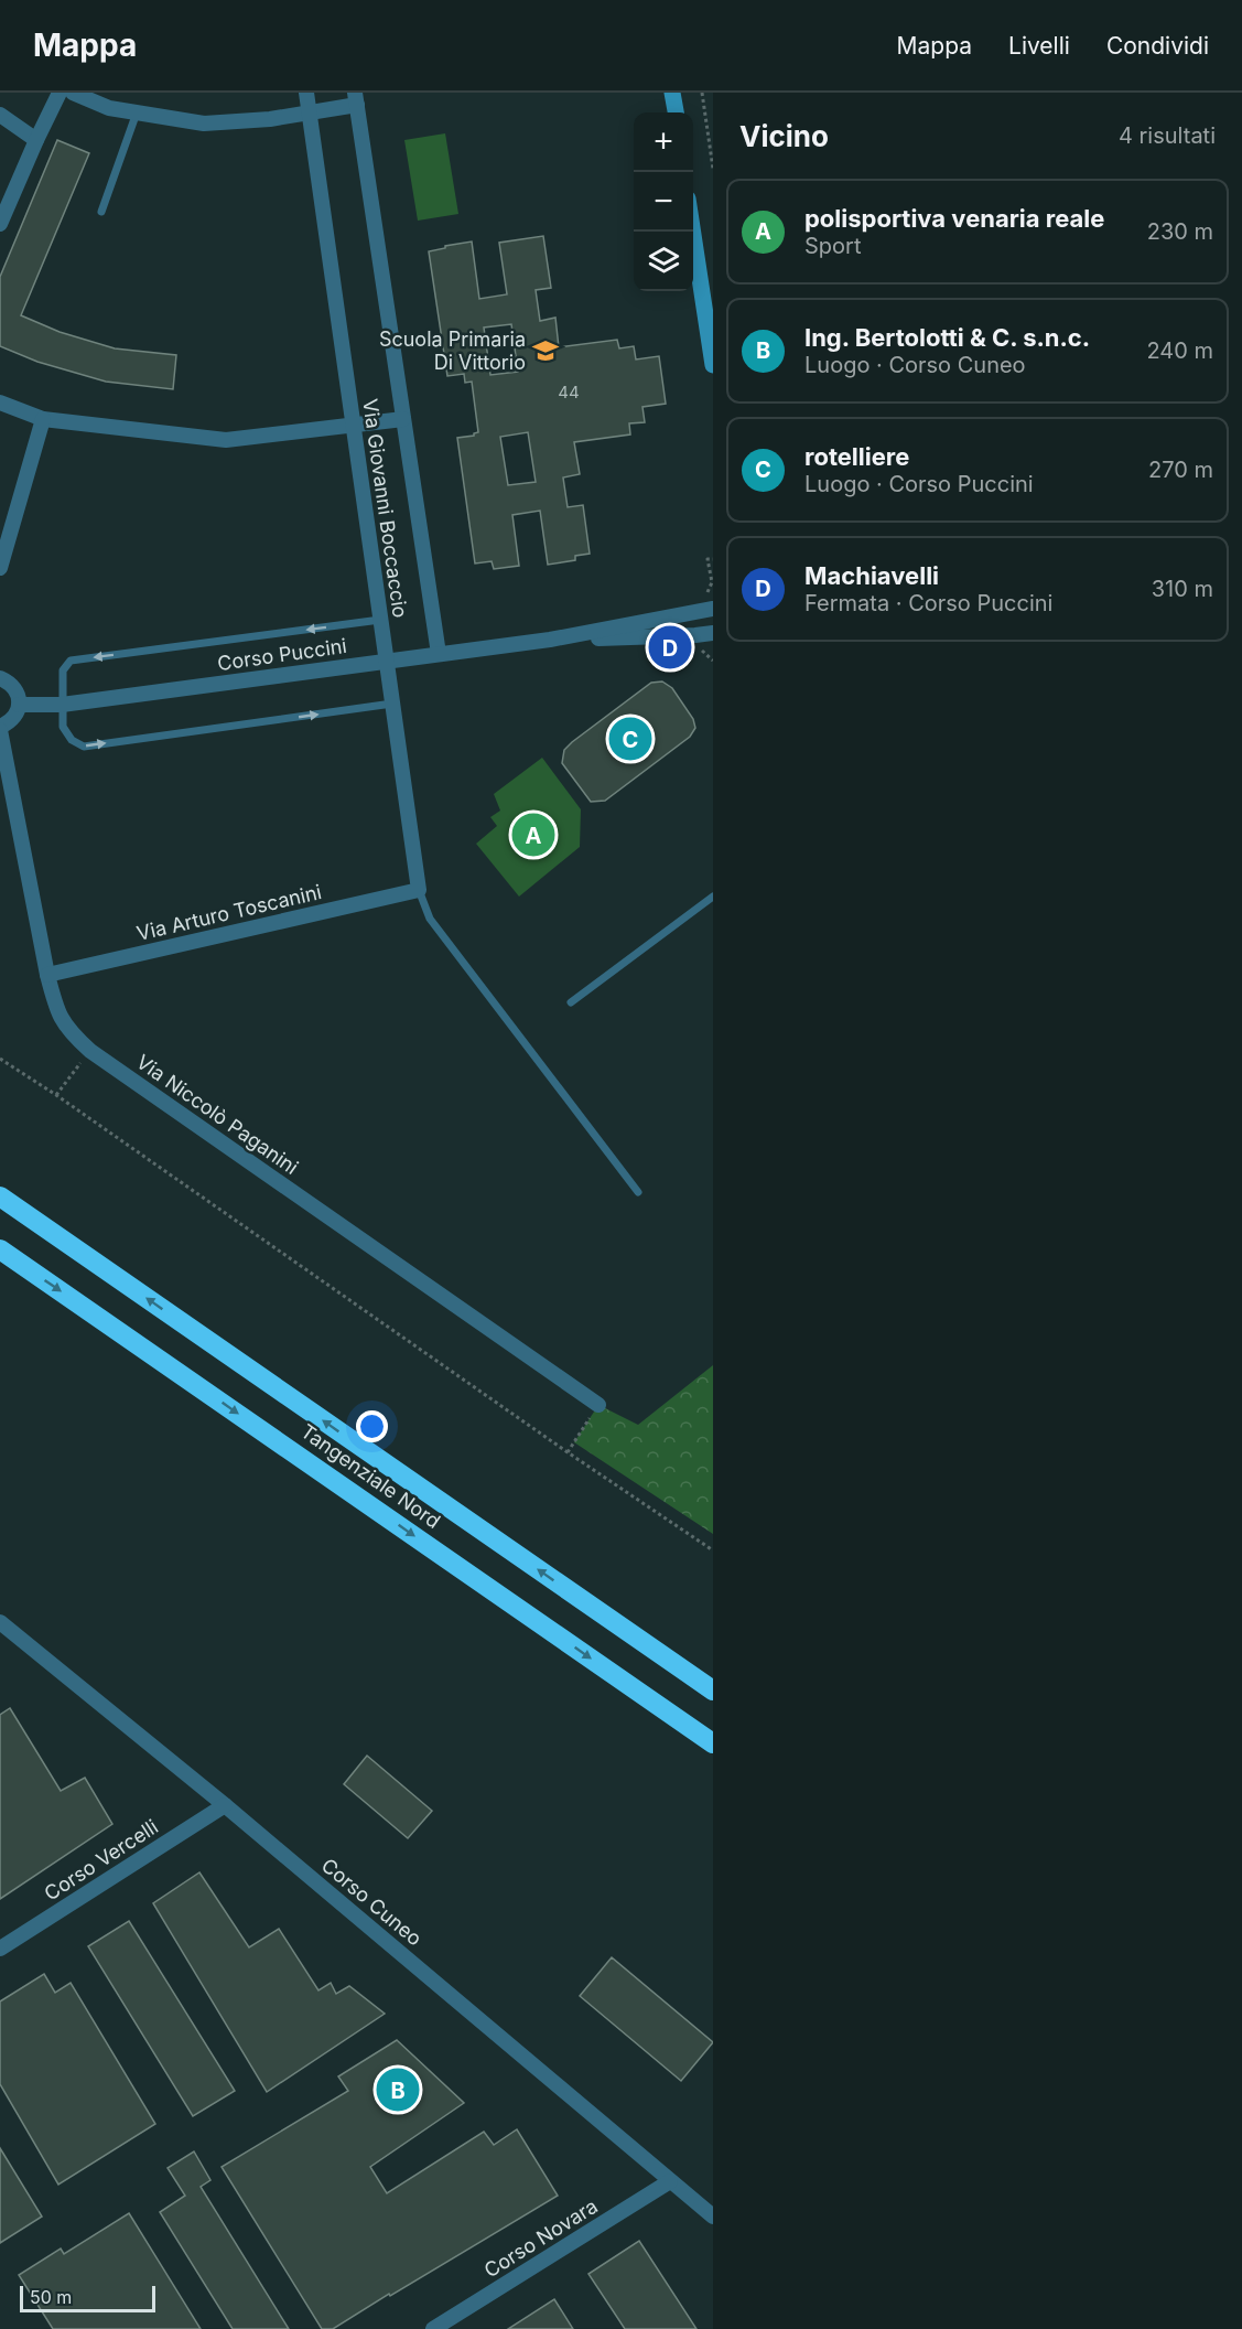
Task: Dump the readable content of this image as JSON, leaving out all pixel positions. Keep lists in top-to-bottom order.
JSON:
{
  "streets": {
    "highway": ["Tangenziale Nord"],
    "street": [
      "Via Giovanni Boccaccio",
      "Corso Puccini",
      "Via Arturo Toscanini",
      "Via Niccolò Paganini",
      "Corso Vercelli",
      "Corso Cuneo",
      "Corso Novara"
    ]
  },
  "crossings": [
    ["Via Giovanni Boccaccio", "Corso Puccini"],
    ["Via Giovanni Boccaccio", "Via Arturo Toscanini"],
    ["Via Arturo Toscanini", "Via Niccolò Paganini"],
    ["Corso Vercelli", "Corso Cuneo"],
    ["Corso Cuneo", "Corso Novara"]
  ],
  "places": {
    "school or university": ["Scuola Primaria Di Vittorio"]
  },
  "house_numbers": ["44"],
  "scale_bar": "50 m",
  "page": {
    "header": "Mappa",
    "nav": ["Mappa", "Livelli", "Condividi"],
    "heading": ["Vicino", "4 risultati"],
    "map_buttons": ["+", "−"],
    "list": [
      {
        "mark": "A",
        "name": "polisportiva venaria reale",
        "note": "Sport",
        "value": "230 m"
      },
      {
        "mark": "B",
        "name": "Ing. Bertolotti & C. s.n.c.",
        "note": "Luogo · Corso Cuneo",
        "value": "240 m"
      },
      {
        "mark": "C",
        "name": "rotelliere",
        "note": "Luogo · Corso Puccini",
        "value": "270 m"
      },
      {
        "mark": "D",
        "name": "Machiavelli",
        "note": "Fermata · Corso Puccini",
        "value": "310 m"
      }
    ],
    "pins": [
      "D",
      "C",
      "A",
      "B"
    ],
    "scale": "50 m"
  }
}
